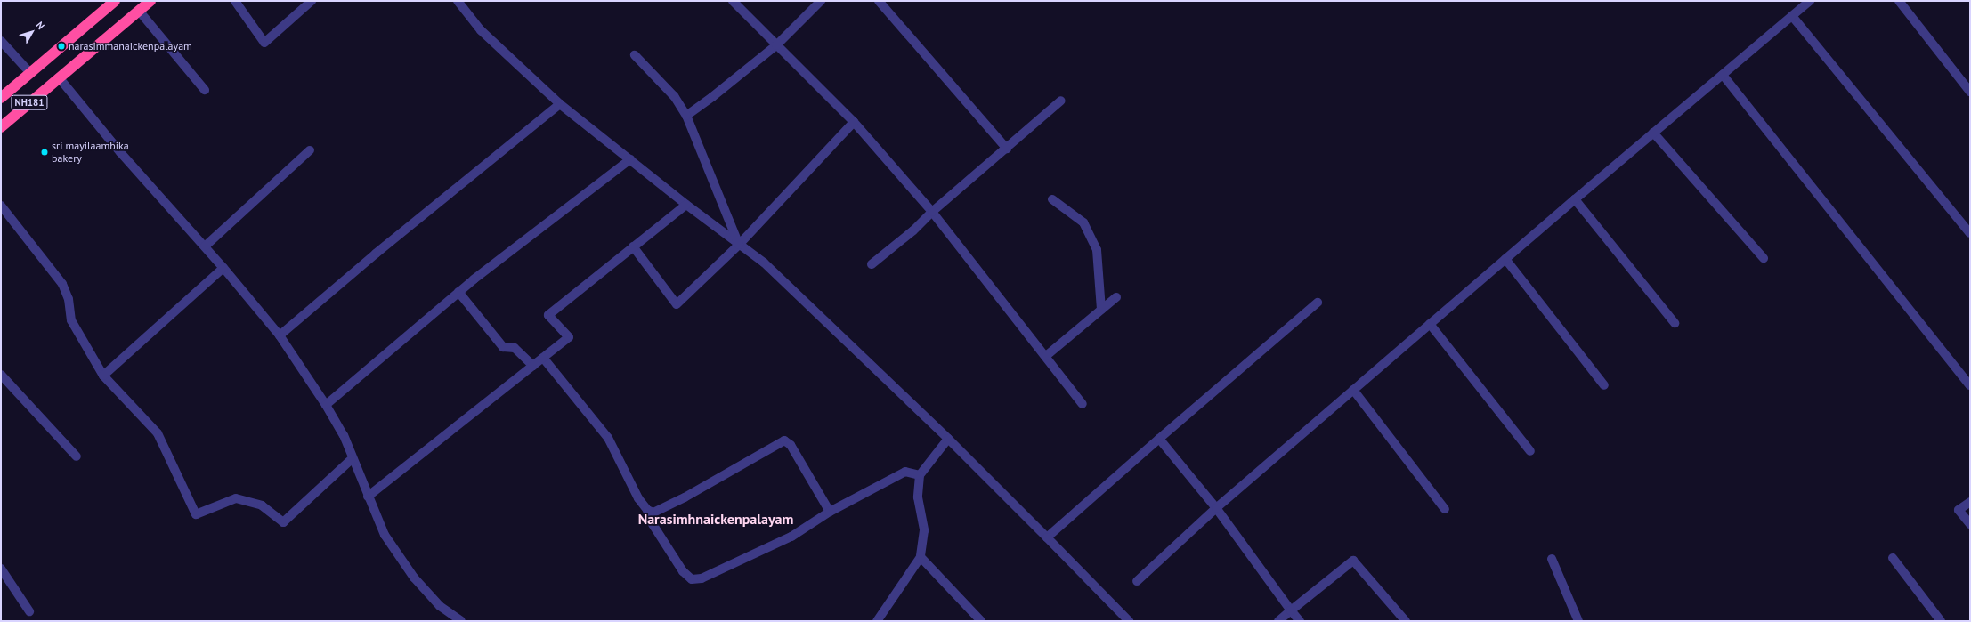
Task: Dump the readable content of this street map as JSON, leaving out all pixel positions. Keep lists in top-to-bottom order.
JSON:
{
  "streets": {
    "highway": ["NH181"]
  },
  "districts": ["Narasimhnaickenpalayam"],
  "places": ["narasimmanaickenpalayam", "sri mayilaambika bakery"],
  "north": "top right"
}
